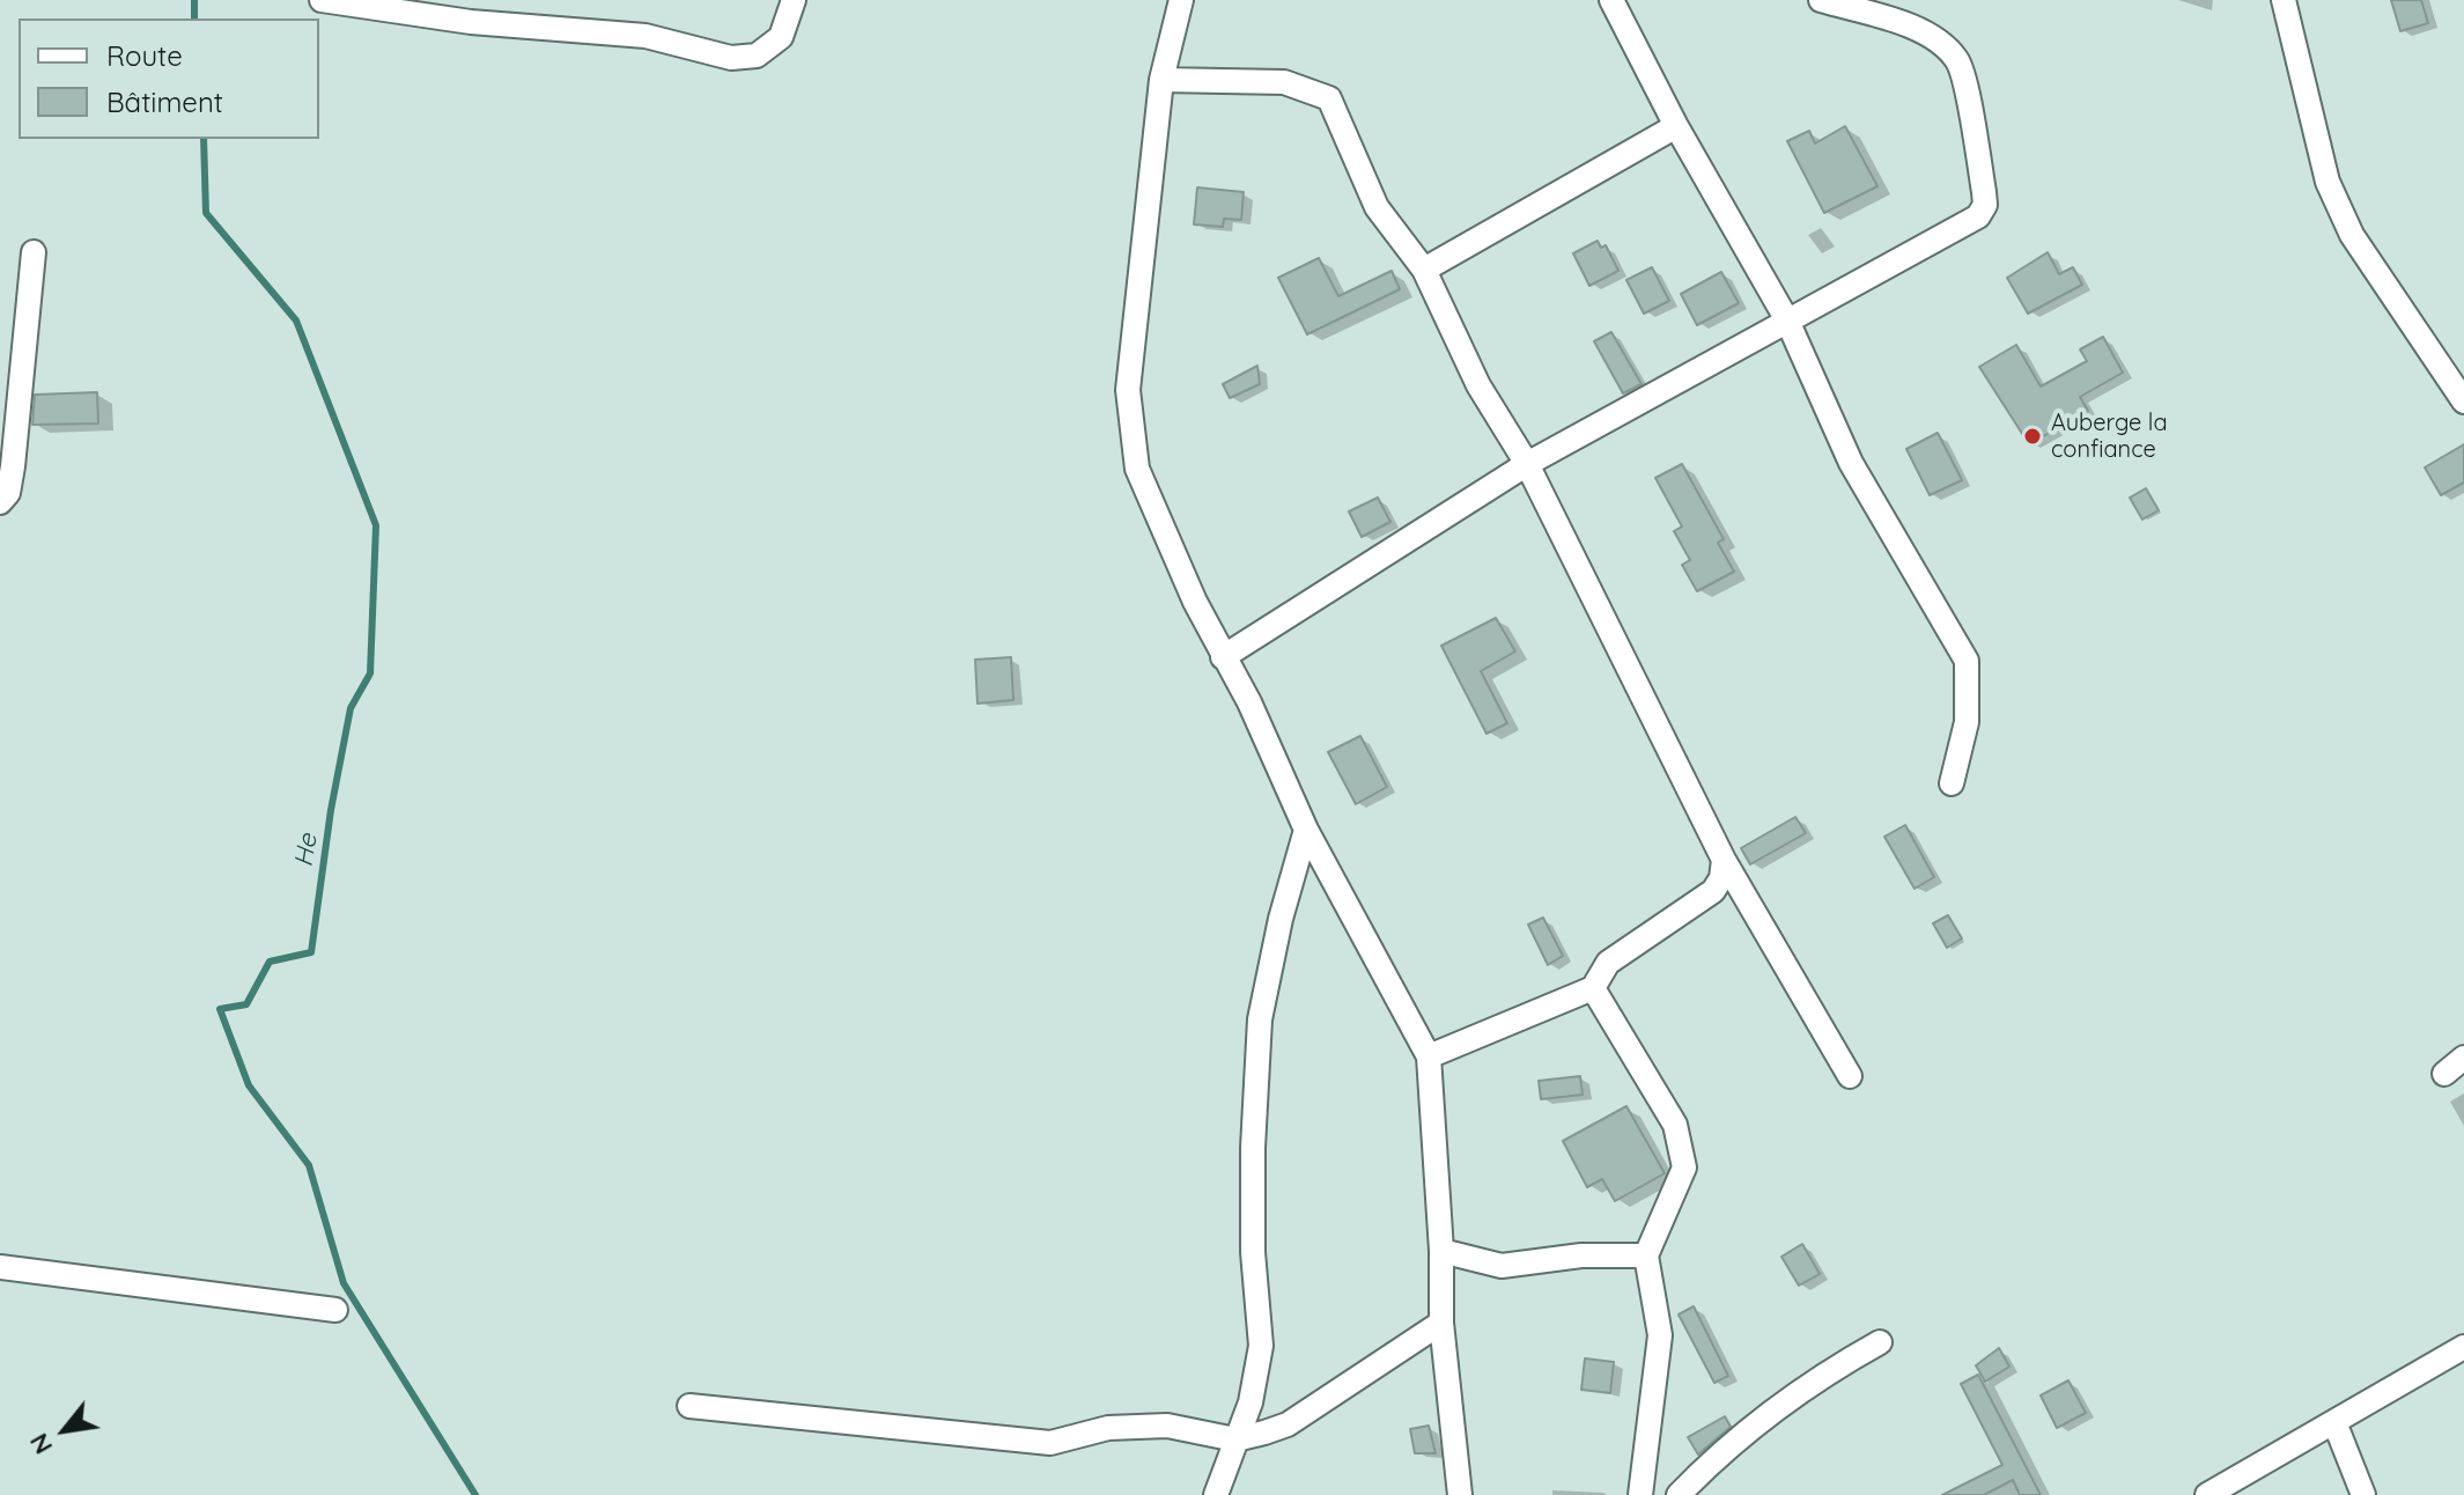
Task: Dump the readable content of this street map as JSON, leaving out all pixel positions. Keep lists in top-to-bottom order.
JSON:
{
  "water": ["He"],
  "places": ["Auberge la confiance"],
  "legend": ["Route", "Bâtiment"],
  "north": "bottom left"
}
